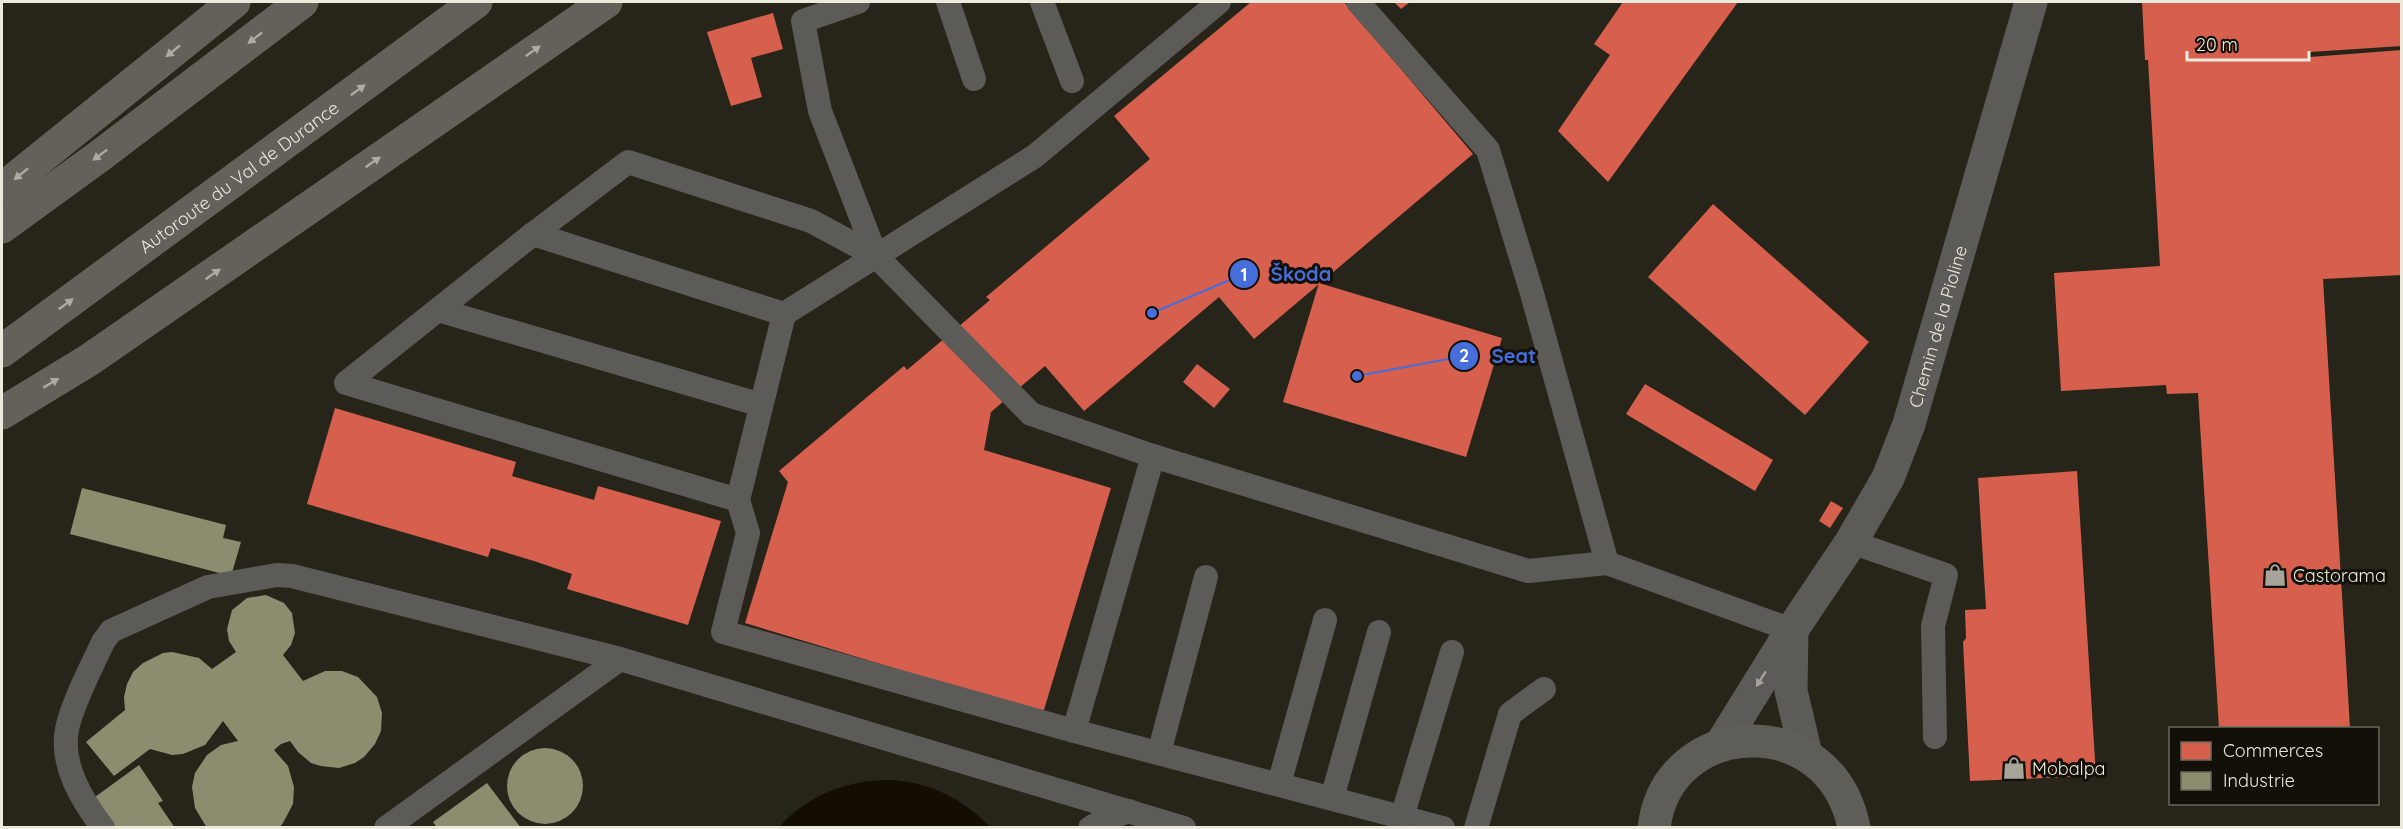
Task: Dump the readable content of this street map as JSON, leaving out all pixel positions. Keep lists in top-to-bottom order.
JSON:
{
  "streets": {
    "highway": ["Autoroute du Val de Durance"],
    "street": ["Chemin de la Pioline"]
  },
  "places": {
    "other": ["Škoda", "Seat"],
    "shop": ["Castorama", "Mobalpa"]
  },
  "legend": ["Commerces", "Industrie"],
  "scale_bar": "20 m"
}
